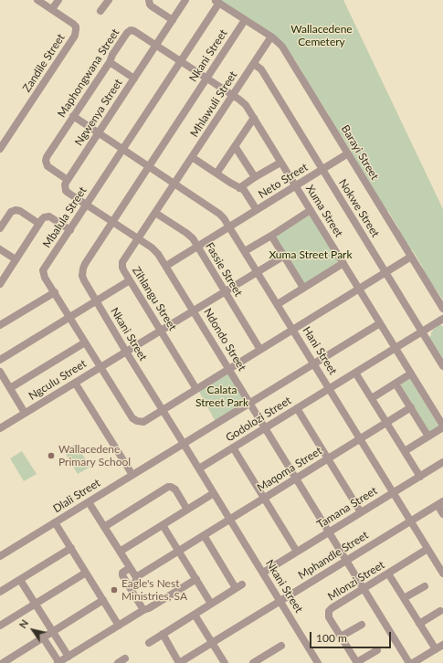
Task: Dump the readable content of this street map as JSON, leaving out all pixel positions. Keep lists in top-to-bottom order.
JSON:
{
  "streets": {
    "street": [
      "Nkani Street",
      "Zandile Street",
      "Maphongwana Street",
      "Mhlawuli Street",
      "Ngwenya Street",
      "Barayi Street",
      "Neto Street",
      "Nokwe Street",
      "Xuma Street",
      "Mbalula Street",
      "Fassie Street",
      "Zihlangu Street",
      "Ndondo Street",
      "Hani Street",
      "Ngculu Street",
      "Godolozi Street",
      "Maqoma Street",
      "Dlali Street",
      "Tamana Street",
      "Mphandle Street",
      "Mlonzi Street"
    ]
  },
  "crossings": [
    ["Nkani Street", "Maphongwana Street"],
    ["Nkani Street", "Barayi Street"],
    ["Nkani Street", "Xuma Street"],
    ["Nkani Street", "Mbalula Street"],
    ["Nkani Street", "Ndondo Street"],
    ["Nkani Street", "Hani Street"],
    ["Nkani Street", "Ngculu Street"],
    ["Nkani Street", "Godolozi Street"],
    ["Nkani Street", "Maqoma Street"],
    ["Nkani Street", "Dlali Street"],
    ["Nkani Street", "Tamana Street"],
    ["Nkani Street", "Mphandle Street"],
    ["Maphongwana Street", "Ngwenya Street"],
    ["Maphongwana Street", "Xuma Street"],
    ["Maphongwana Street", "Mbalula Street"],
    ["Maphongwana Street", "Hani Street"],
    ["Mhlawuli Street", "Barayi Street"],
    ["Mhlawuli Street", "Nokwe Street"],
    ["Mhlawuli Street", "Xuma Street"],
    ["Mhlawuli Street", "Zihlangu Street"],
    ["Mhlawuli Street", "Hani Street"],
    ["Ngwenya Street", "Hani Street"],
    ["Barayi Street", "Neto Street"],
    ["Barayi Street", "Mbalula Street"],
    ["Neto Street", "Nokwe Street"],
    ["Neto Street", "Xuma Street"],
    ["Neto Street", "Fassie Street"],
    ["Neto Street", "Ndondo Street"],
    ["Neto Street", "Hani Street"],
    ["Nokwe Street", "Mbalula Street"],
    ["Xuma Street", "Mbalula Street"],
    ["Xuma Street", "Dlali Street"],
    ["Mbalula Street", "Fassie Street"],
    ["Mbalula Street", "Zihlangu Street"],
    ["Mbalula Street", "Ndondo Street"],
    ["Mbalula Street", "Hani Street"],
    ["Mbalula Street", "Ngculu Street"],
    ["Fassie Street", "Zihlangu Street"],
    ["Fassie Street", "Ngculu Street"],
    ["Zihlangu Street", "Ndondo Street"],
    ["Zihlangu Street", "Hani Street"],
    ["Zihlangu Street", "Ngculu Street"],
    ["Ndondo Street", "Ngculu Street"],
    ["Ndondo Street", "Godolozi Street"],
    ["Ndondo Street", "Maqoma Street"],
    ["Ndondo Street", "Dlali Street"],
    ["Ndondo Street", "Tamana Street"],
    ["Ndondo Street", "Mphandle Street"],
    ["Ndondo Street", "Mlonzi Street"],
    ["Hani Street", "Ngculu Street"],
    ["Hani Street", "Godolozi Street"],
    ["Hani Street", "Maqoma Street"],
    ["Hani Street", "Dlali Street"],
    ["Hani Street", "Tamana Street"],
    ["Hani Street", "Mphandle Street"],
    ["Hani Street", "Mlonzi Street"]
  ],
  "parks": ["Wallacedene Cemetery", "Xuma Street Park", "Calata Street Park"],
  "places": ["Wallacedene Primary School", "Eagle's Nest Ministries, SA"],
  "scale_bar": "100 m",
  "north": "top left"
}
